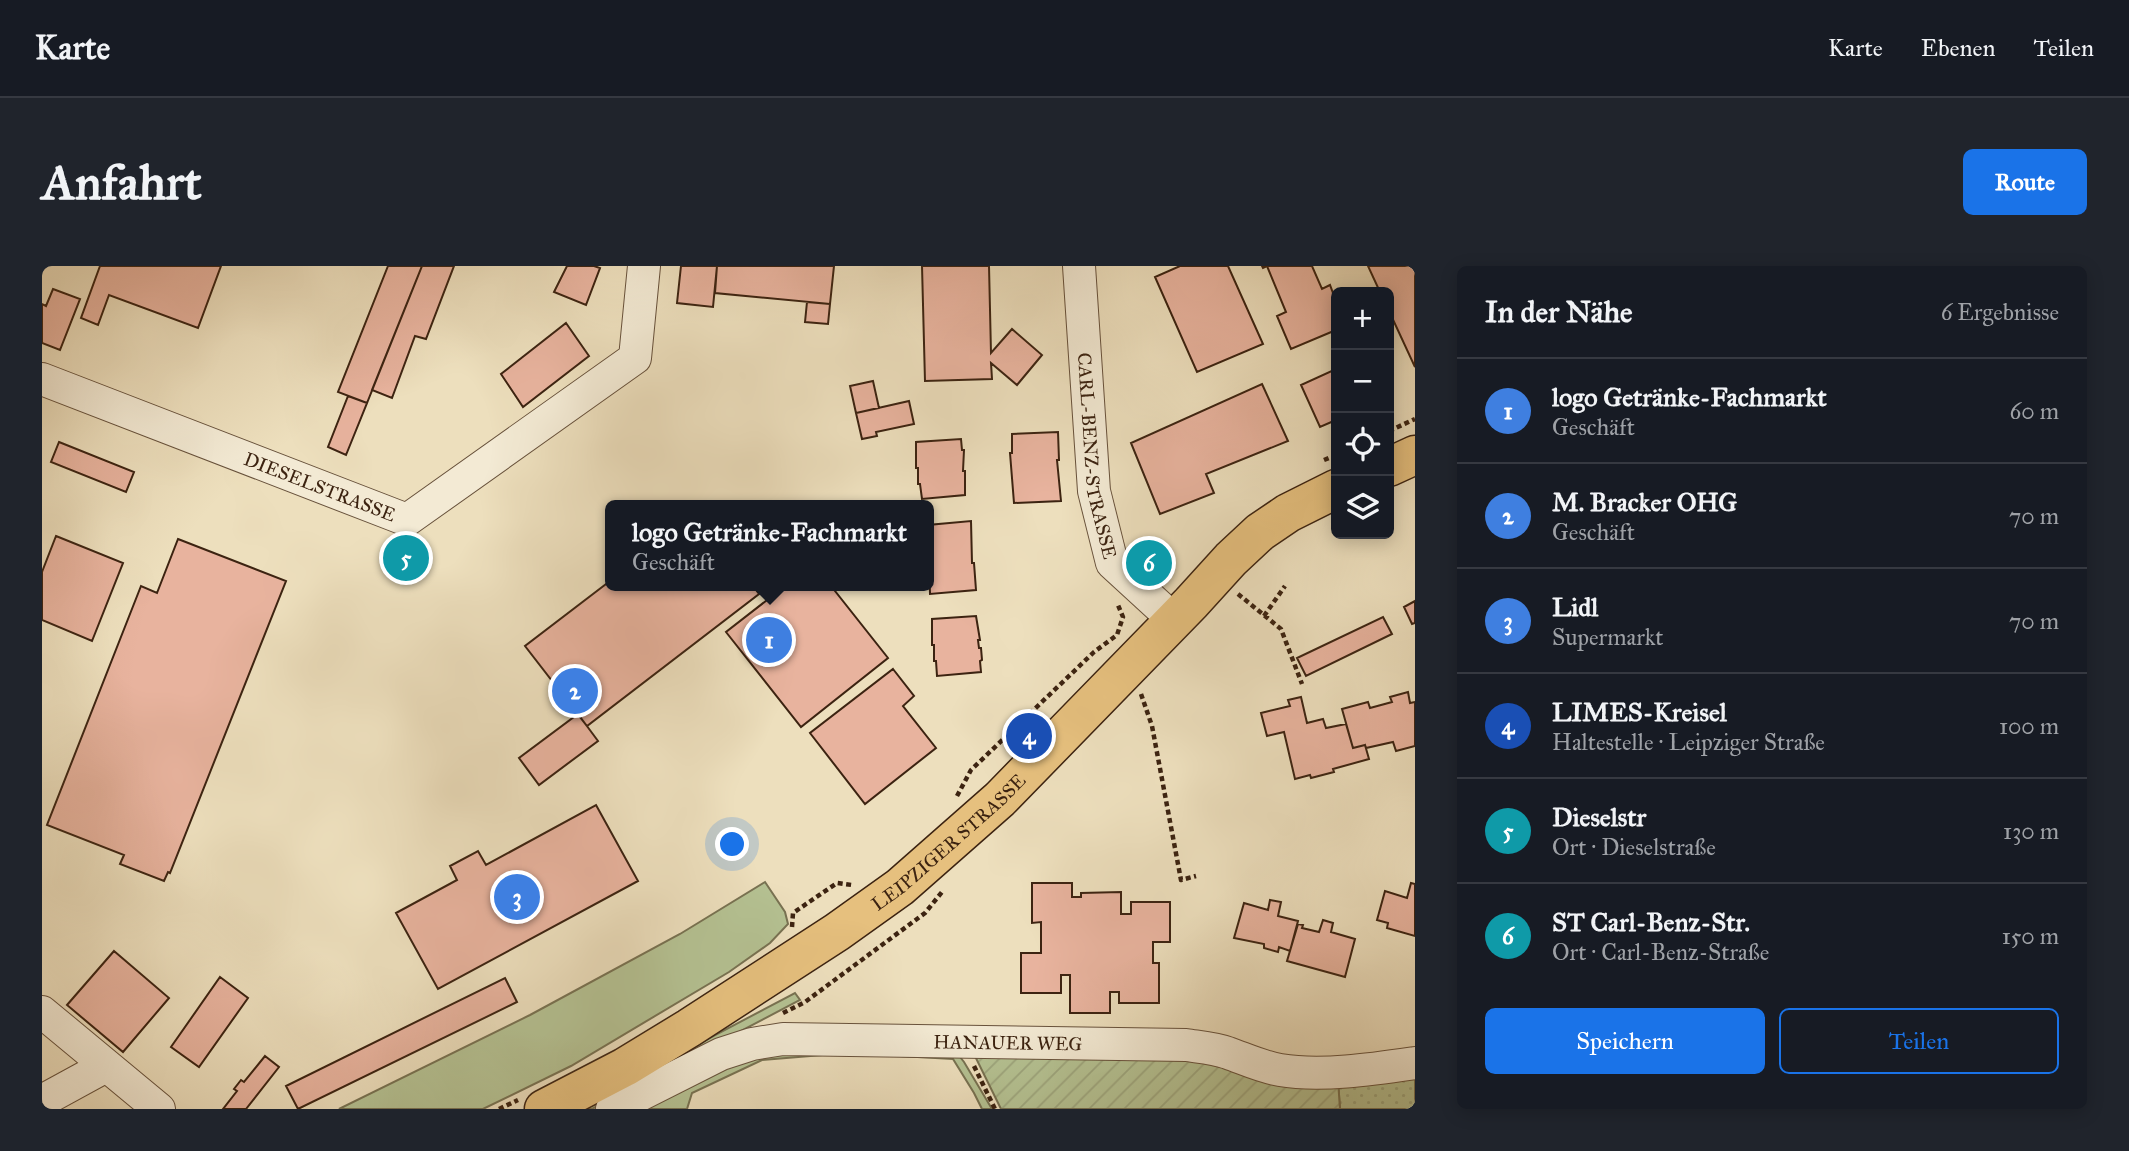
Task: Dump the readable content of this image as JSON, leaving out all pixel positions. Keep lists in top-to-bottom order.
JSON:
{
  "streets": {
    "main road": ["LEIPZIGER STRASSE"],
    "street": ["CARL-BENZ-STRASSE", "DIESELSTRASSE", "HANAUER WEG"]
  },
  "crossings": [
    ["CARL-BENZ-STRASSE", "LEIPZIGER STRASSE"]
  ],
  "page": {
    "header": "Karte",
    "nav": ["Karte", "Ebenen", "Teilen"],
    "buttons": [
      "Route",
      ["Speichern", "Teilen"]
    ],
    "title": "Anfahrt",
    "heading": ["In der Nähe", "6 Ergebnisse"],
    "map_buttons": ["+", "−"],
    "list": [
      {
        "mark": "1",
        "name": "logo Getränke-Fachmarkt",
        "note": "Geschäft",
        "value": "60 m"
      },
      {
        "mark": "2",
        "name": "M. Bracker OHG",
        "note": "Geschäft",
        "value": "70 m"
      },
      {
        "mark": "3",
        "name": "Lidl",
        "note": "Supermarkt",
        "value": "70 m"
      },
      {
        "mark": "4",
        "name": "LIMES-Kreisel",
        "note": "Haltestelle · Leipziger Straße",
        "value": "100 m"
      },
      {
        "mark": "5",
        "name": "Dieselstr",
        "note": "Ort · Dieselstraße",
        "value": "130 m"
      },
      {
        "mark": "6",
        "name": "ST Carl-Benz-Str.",
        "note": "Ort · Carl-Benz-Straße",
        "value": "150 m"
      }
    ],
    "popup": ["logo Getränke-Fachmarkt", "Geschäft"],
    "pins": [
      "5",
      "6",
      "1",
      "2",
      "4",
      "3"
    ]
  }
}
